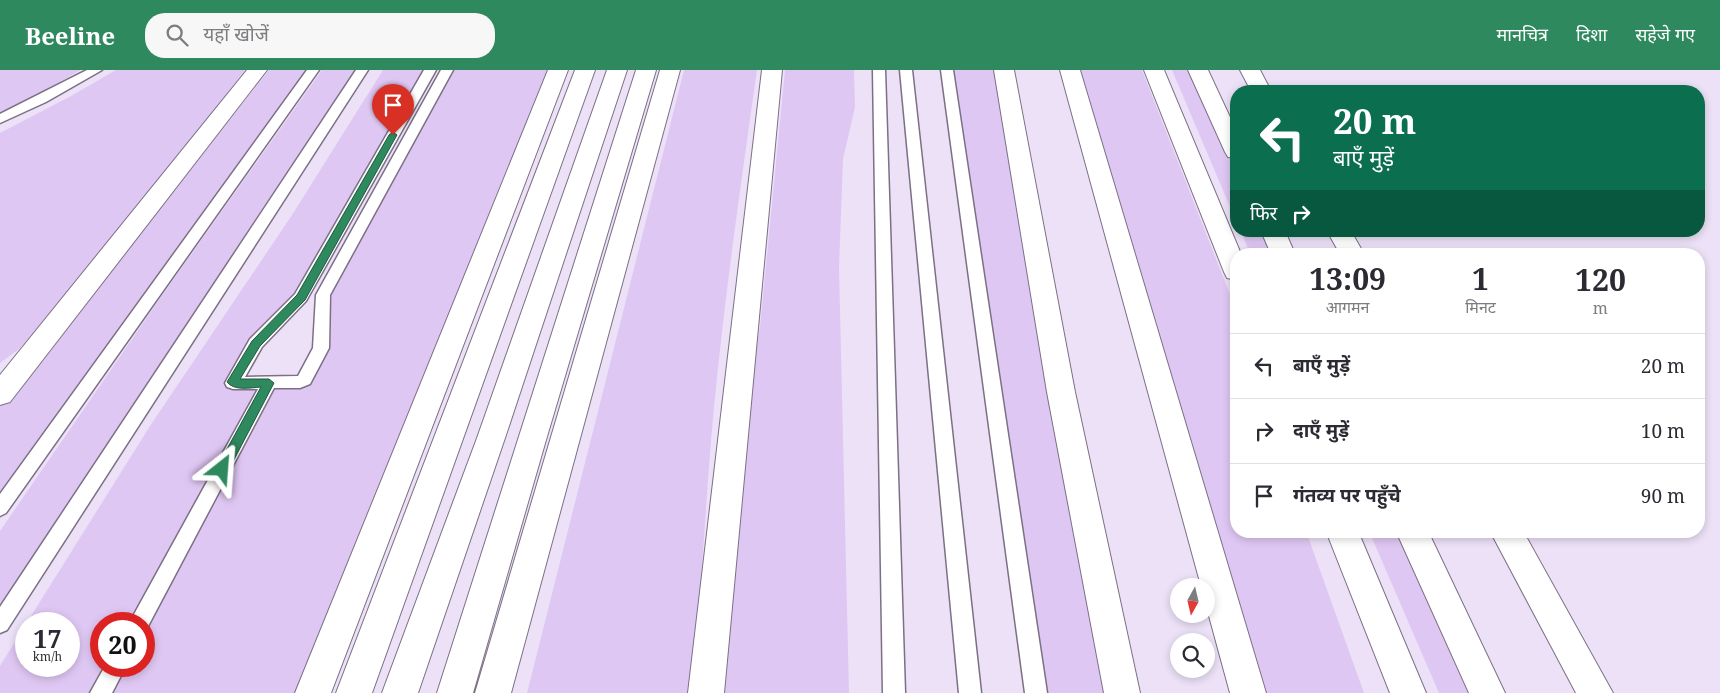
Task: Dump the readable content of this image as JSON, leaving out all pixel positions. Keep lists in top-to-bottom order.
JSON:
{
  "north": "bottom",
  "page": {
    "header": "Beeline",
    "search": "यहाँ खोजें",
    "nav": ["मानचित्र", "दिशा", "सहेजे गए"],
    "turn": ["20 m", "बाएँ मुड़ें"],
    "then": "फिर",
    "eta": [
      "13:09",
      "आगमन",
      "1",
      "मिनट",
      "120",
      "m"
    ],
    "list": [
      {
        "name": "बाएँ मुड़ें",
        "value": "20 m"
      },
      {
        "name": "दाएँ मुड़ें",
        "value": "10 m"
      },
      {
        "name": "गंतव्य पर पहुँचे",
        "value": "90 m"
      }
    ],
    "speed": "17 km/h",
    "limit": "20"
  }
}
